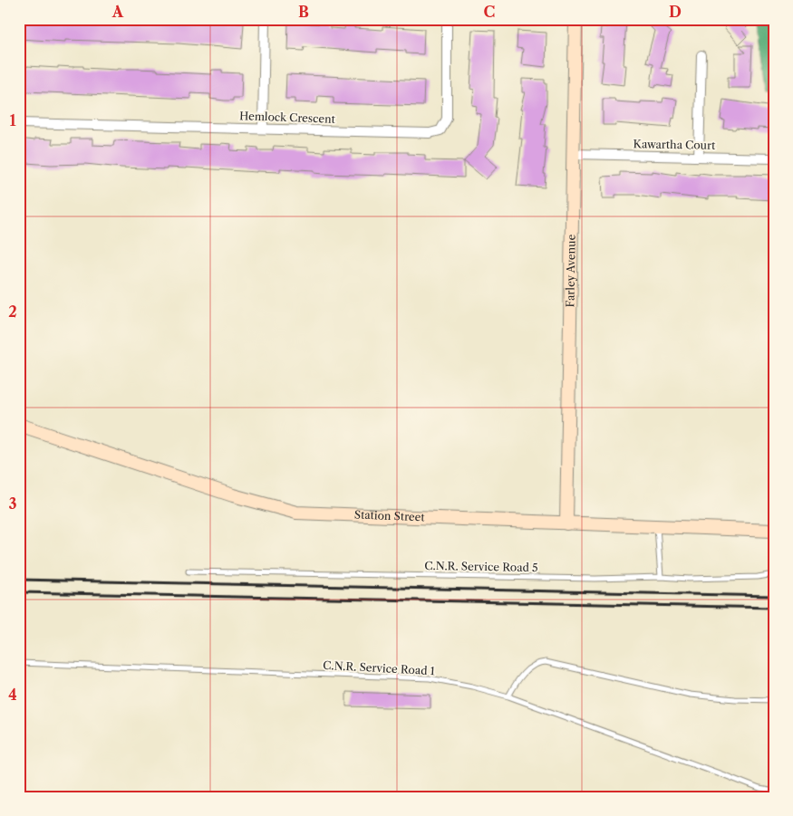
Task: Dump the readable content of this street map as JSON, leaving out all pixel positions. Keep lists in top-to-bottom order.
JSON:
{
  "streets": {
    "street": [
      "Hemlock Crescent",
      "Kawartha Court",
      "Farley Avenue",
      "Station Street"
    ],
    "lane": ["C.N.R. Service Road 5", "C.N.R. Service Road 1"]
  },
  "crossings": [
    ["Kawartha Court", "Farley Avenue"],
    ["Farley Avenue", "Station Street"]
  ],
  "grid": {
    "columns": [
      "A",
      "B",
      "C",
      "D"
    ],
    "rows": [
      "1",
      "2",
      "3",
      "4"
    ]
  }
}
